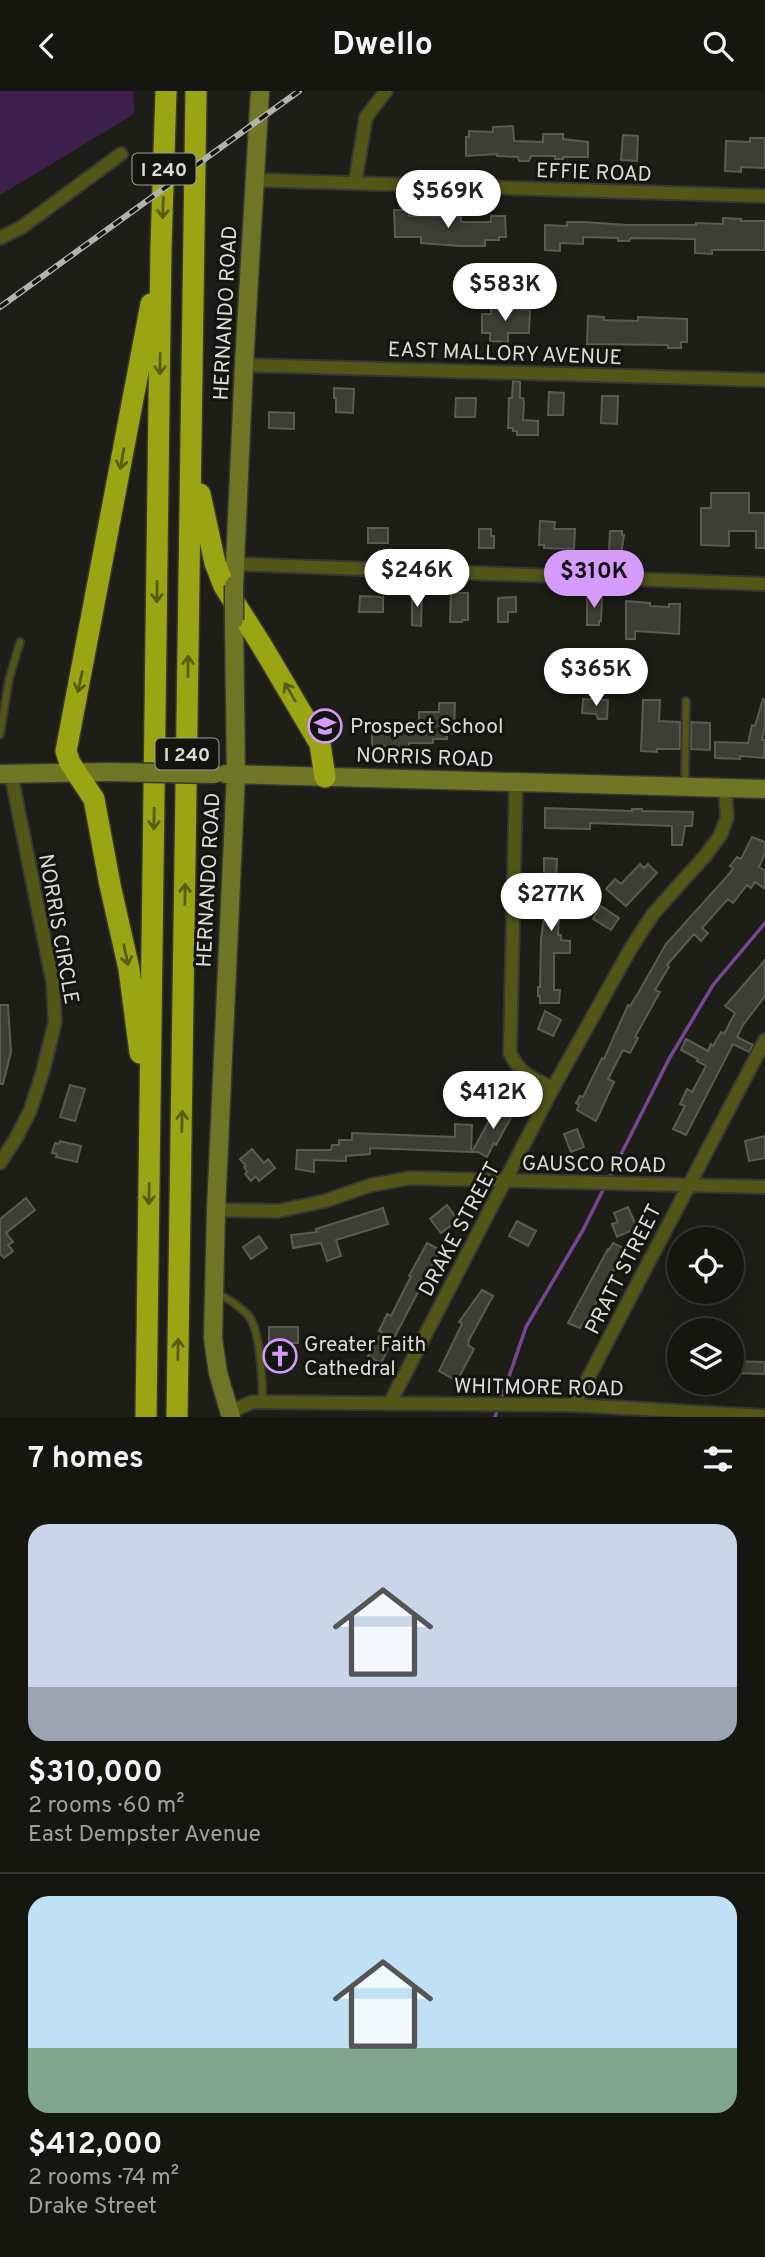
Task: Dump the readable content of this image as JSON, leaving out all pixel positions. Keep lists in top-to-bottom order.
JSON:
{
  "streets": {
    "highway": ["I 240"],
    "main road": ["HERNANDO ROAD", "NORRIS ROAD"],
    "street": [
      "EFFIE ROAD",
      "EAST MALLORY AVENUE",
      "NORRIS CIRCLE",
      "GAUSCO ROAD",
      "DRAKE STREET",
      "PRATT STREET",
      "WHITMORE ROAD"
    ]
  },
  "crossings": [
    ["EFFIE ROAD", "HERNANDO ROAD"],
    ["HERNANDO ROAD", "EAST MALLORY AVENUE"],
    ["HERNANDO ROAD", "NORRIS ROAD"],
    ["HERNANDO ROAD", "GAUSCO ROAD"],
    ["HERNANDO ROAD", "WHITMORE ROAD"],
    ["NORRIS ROAD", "NORRIS CIRCLE"],
    ["NORRIS ROAD", "DRAKE STREET"],
    ["GAUSCO ROAD", "DRAKE STREET"],
    ["GAUSCO ROAD", "PRATT STREET"],
    ["DRAKE STREET", "WHITMORE ROAD"],
    ["PRATT STREET", "WHITMORE ROAD"]
  ],
  "places": {
    "school or university": ["Prospect School"],
    "church": ["Greater Faith Cathedral"]
  },
  "page": {
    "header": "Dwello",
    "price": [
      "$569K",
      "$583K",
      "$246K",
      "$310K",
      "$365K",
      "$277K",
      "$412K"
    ],
    "heading": "7 homes",
    "list": [
      {
        "name": "$310,000",
        "note": "2 rooms · 60 m² · East Dempster Avenue"
      },
      {
        "name": "$412,000",
        "note": "2 rooms · 74 m² · Drake Street"
      }
    ]
  }
}
